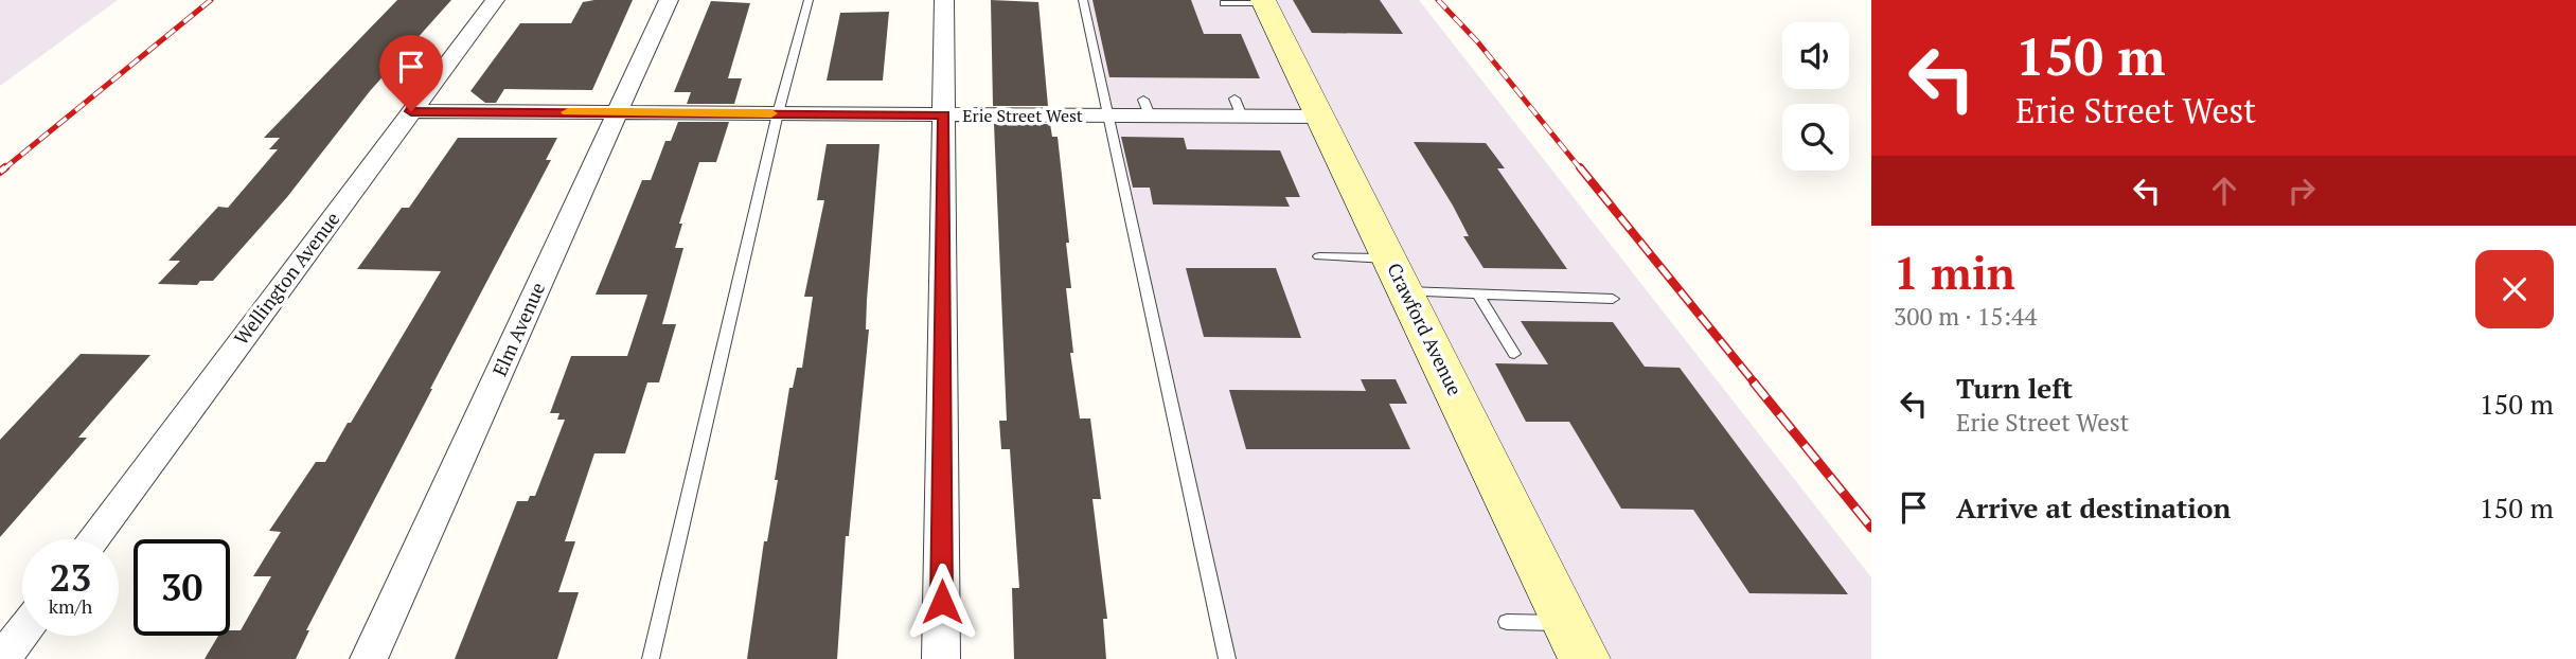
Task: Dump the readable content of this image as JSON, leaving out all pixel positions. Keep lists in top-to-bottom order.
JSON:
{
  "streets": {
    "street": [
      "Erie Street West",
      "Wellington Avenue",
      "Elm Avenue",
      "Crawford Avenue"
    ]
  },
  "crossings": [
    ["Erie Street West", "Wellington Avenue"],
    ["Erie Street West", "Elm Avenue"],
    ["Erie Street West", "Crawford Avenue"]
  ],
  "page": {
    "turn": ["150 m", "Erie Street West"],
    "heading": ["1 min", "300 m · 15:44"],
    "list": [
      {
        "name": "Turn left",
        "note": "Erie Street West",
        "value": "150 m"
      },
      {
        "name": "Arrive at destination",
        "value": "150 m"
      }
    ],
    "speed": "23 km/h",
    "limit": "30"
  }
}
